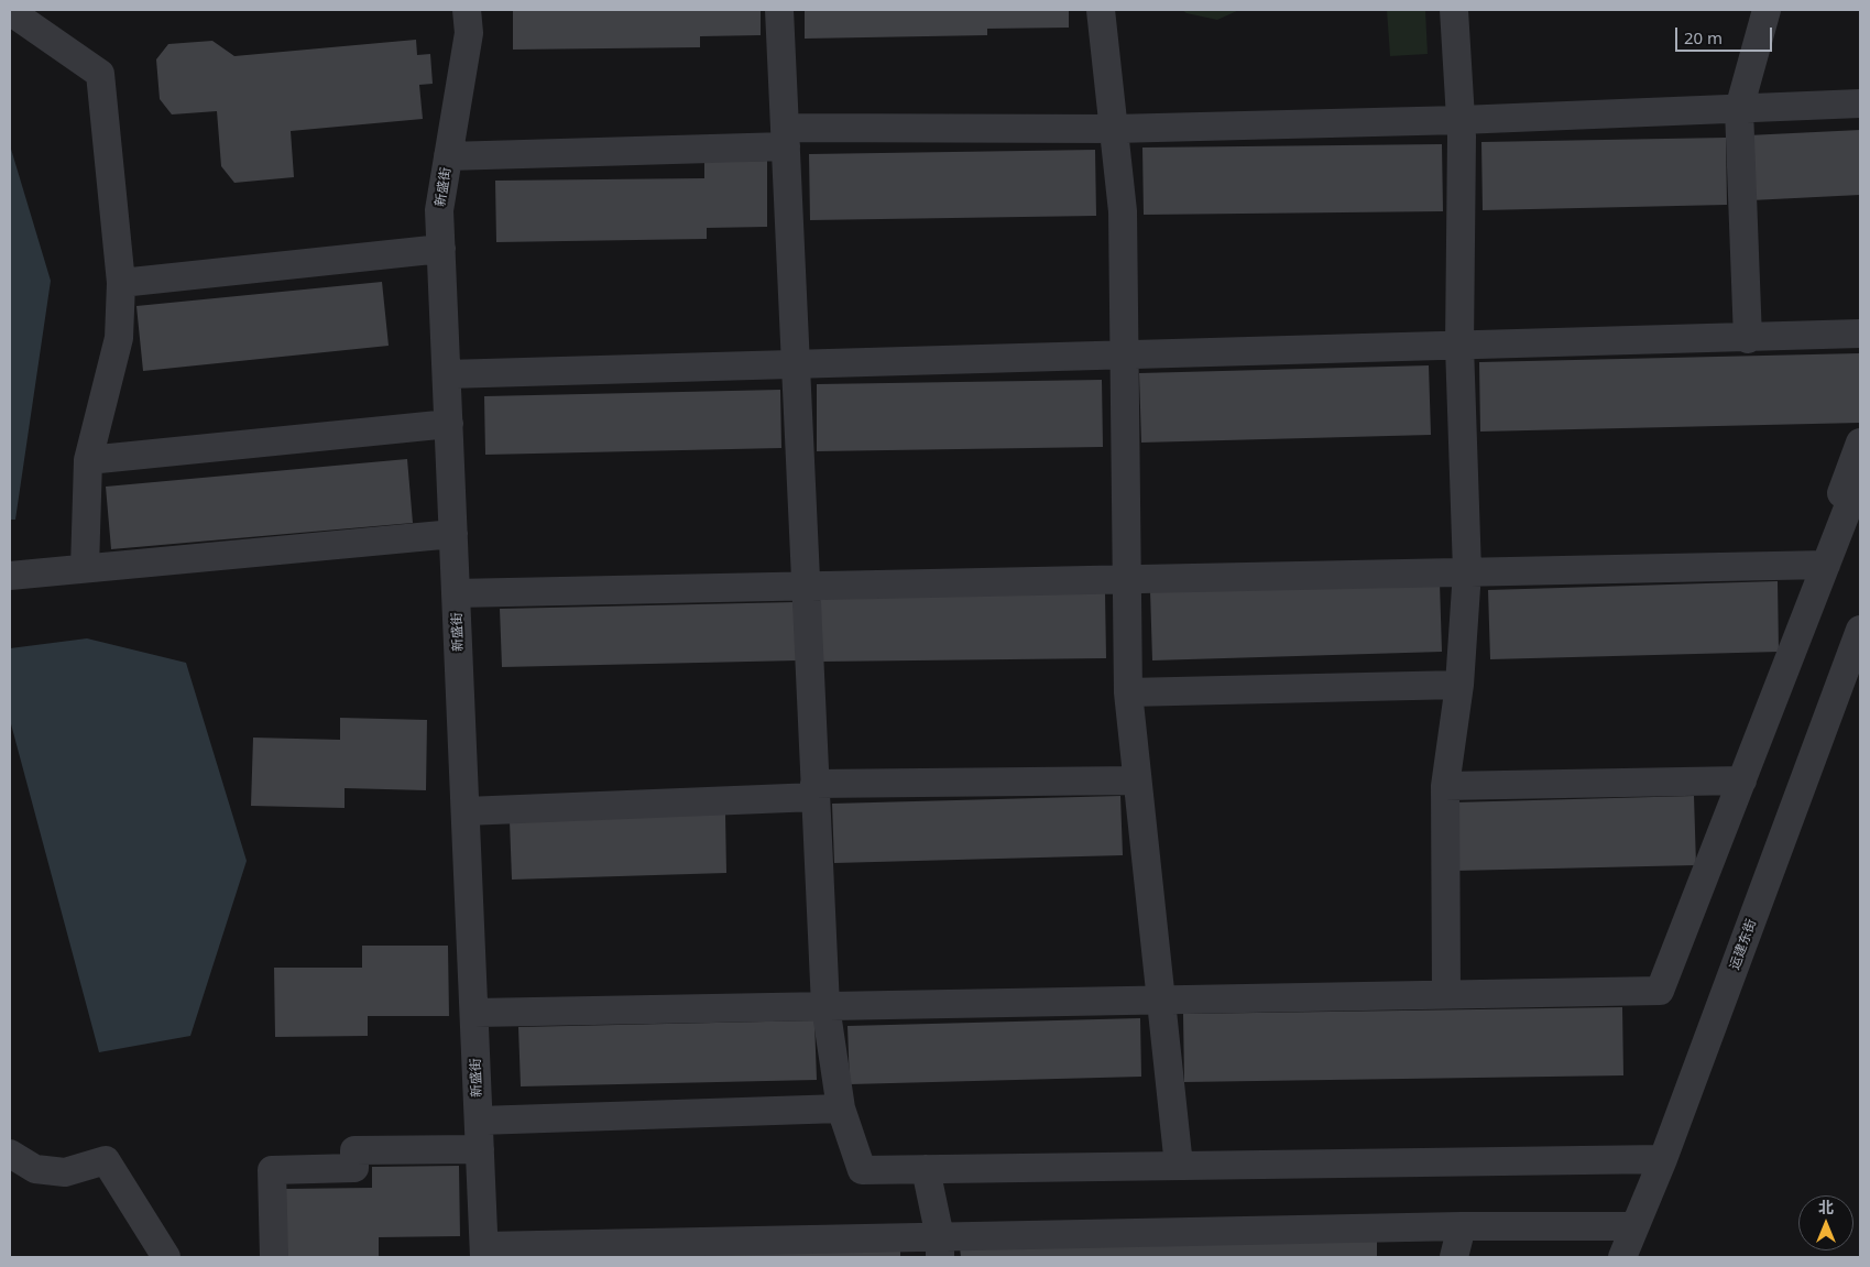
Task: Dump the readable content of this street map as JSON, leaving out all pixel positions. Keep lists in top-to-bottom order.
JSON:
{
  "streets": {
    "street": ["新盛街", "运建东街"]
  },
  "scale_bar": "20 m",
  "north": "top"
}
